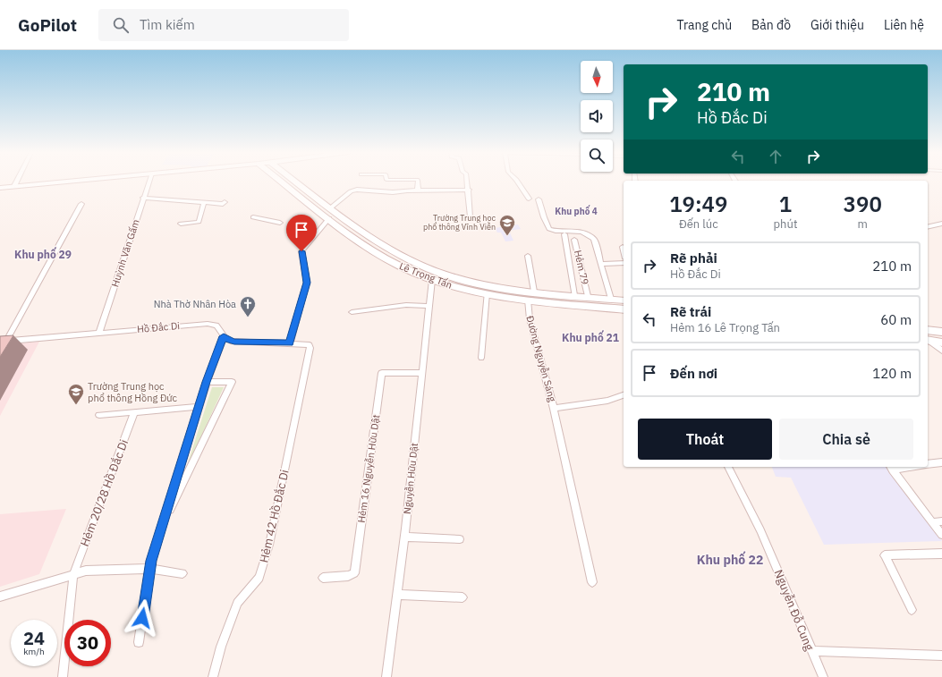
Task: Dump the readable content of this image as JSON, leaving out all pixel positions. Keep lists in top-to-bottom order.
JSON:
{
  "streets": {
    "main road": ["Lê Trọng Tấn"],
    "street": [
      "Huỳnh Văn Gấm",
      "Hẻm 79",
      "Hồ Đắc Di",
      "Đường Nguyễn Sáng",
      "Hẻm 16 Nguyễn Hữu Dật",
      "Nguyễn Hữu Dật",
      "Hẻm 20/28 Hồ Đắc Di",
      "Hẻm 42 Hồ Đắc Di",
      "Nguyễn Đỗ Cung"
    ]
  },
  "crossings": [
    ["Huỳnh Văn Gấm", "Hồ Đắc Di"],
    ["Hẻm 79", "Lê Trọng Tấn"],
    ["Lê Trọng Tấn", "Đường Nguyễn Sáng"],
    ["Lê Trọng Tấn", "Nguyễn Hữu Dật"],
    ["Hồ Đắc Di", "Hẻm 42 Hồ Đắc Di"],
    ["Hẻm 16 Nguyễn Hữu Dật", "Nguyễn Hữu Dật"]
  ],
  "districts": [
    "Khu phố 4",
    "Khu phố 29",
    "Khu phố 21",
    "Khu phố 22"
  ],
  "places": {
    "school or university": ["Trường Trung học phổ thông Vĩnh Viễn", "Trường Trung học phổ thông Hồng Đức"],
    "church": ["Nhà Thờ Nhân Hòa"]
  },
  "north": "bottom",
  "page": {
    "header": "GoPilot",
    "search": "Tìm kiếm",
    "nav": [
      "Trang chủ",
      "Bản đồ",
      "Giới thiệu",
      "Liên hệ"
    ],
    "turn": ["210 m", "Hồ Đắc Di"],
    "eta": [
      "19:49",
      "Đến lúc",
      "1",
      "phút",
      "390",
      "m"
    ],
    "list": [
      {
        "name": "Rẽ phải",
        "note": "Hồ Đắc Di",
        "value": "210 m"
      },
      {
        "name": "Rẽ trái",
        "note": "Hẻm 16 Lê Trọng Tấn",
        "value": "60 m"
      },
      {
        "name": "Đến nơi",
        "value": "120 m"
      }
    ],
    "buttons": ["Thoát", "Chia sẻ"],
    "speed": "24 km/h",
    "limit": "30"
  }
}
